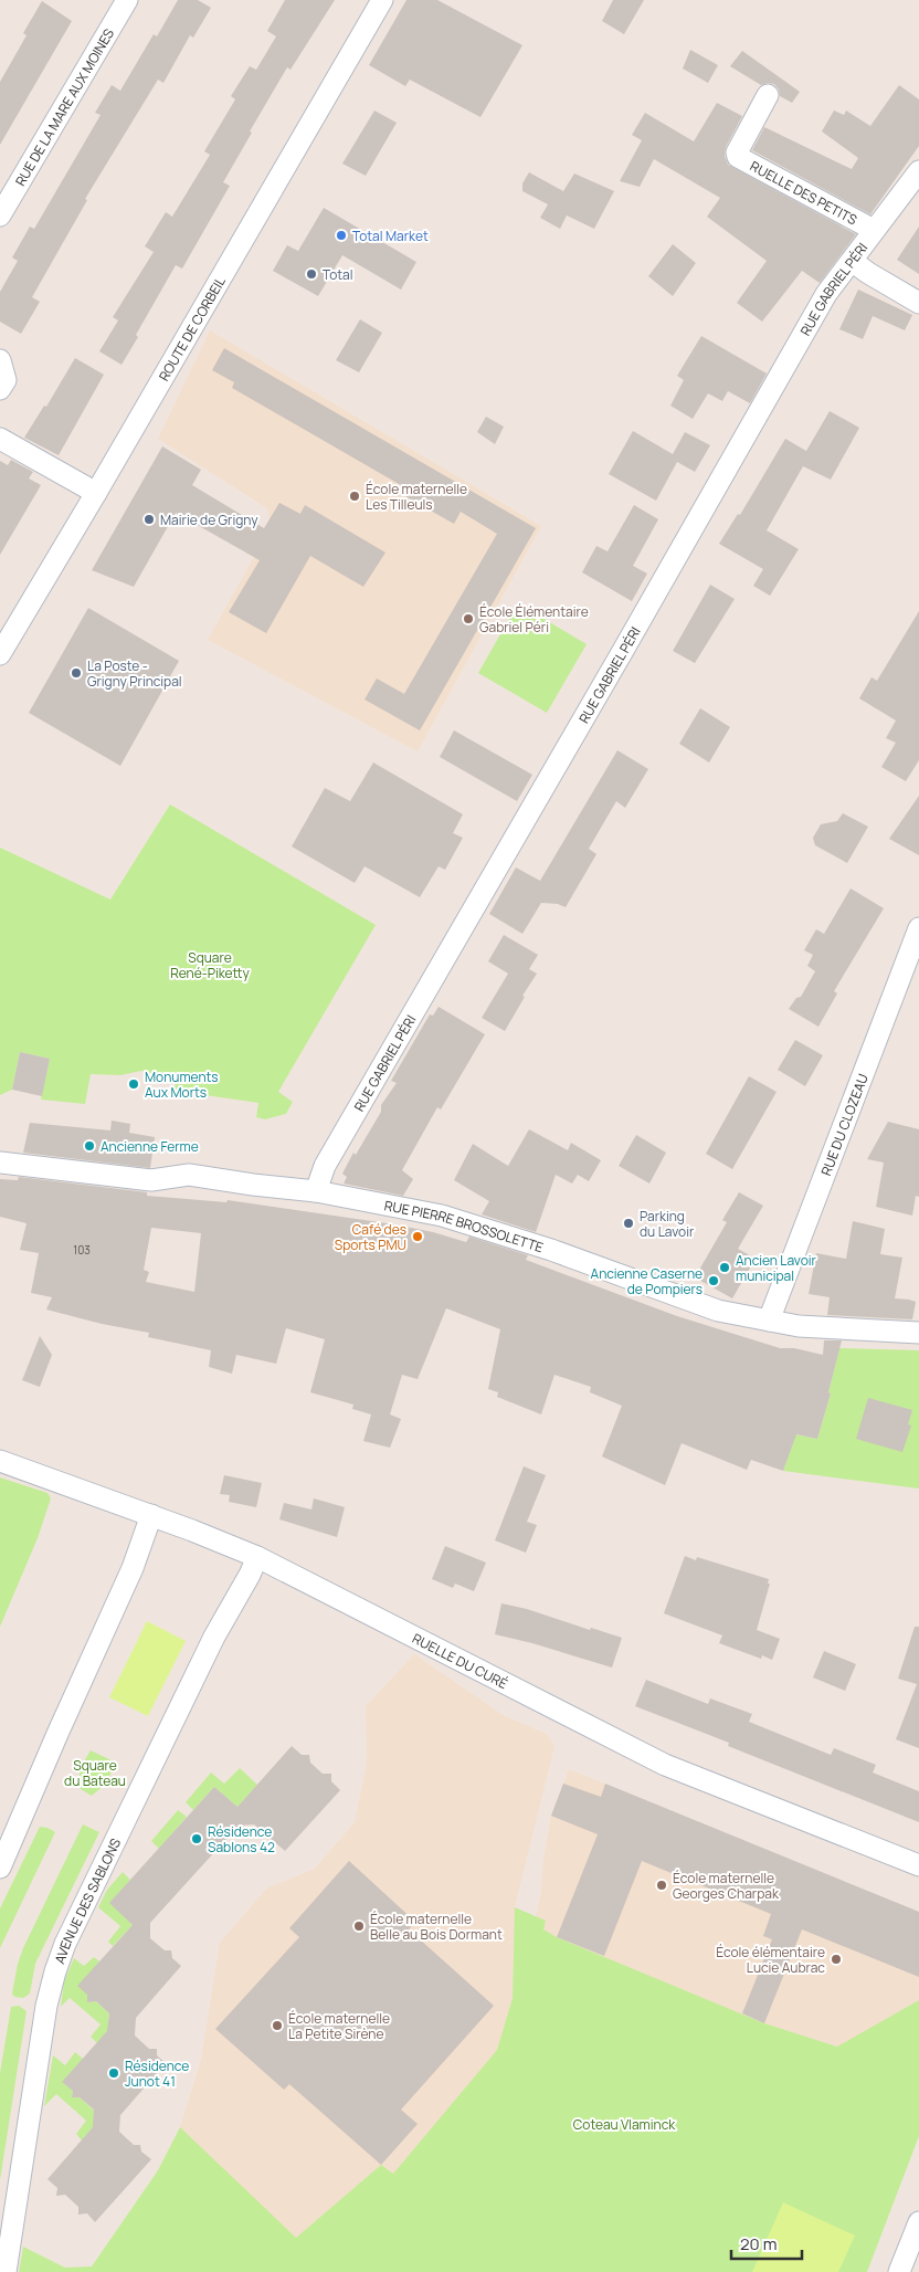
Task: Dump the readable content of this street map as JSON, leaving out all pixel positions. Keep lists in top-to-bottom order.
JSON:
{
  "streets": {
    "street": [
      "RUE DE LA MARE AUX MOINES",
      "RUELLE DES PETITS",
      "RUE GABRIEL PÉRI",
      "ROUTE DE CORBEIL",
      "RUE DU CLOZEAU",
      "RUE PIERRE BROSSOLETTE",
      "RUELLE DU CURÉ",
      "AVENUE DES SABLONS"
    ]
  },
  "crossings": [
    ["RUELLE DES PETITS", "RUE GABRIEL PÉRI"],
    ["RUE GABRIEL PÉRI", "RUE PIERRE BROSSOLETTE"],
    ["RUE DU CLOZEAU", "RUE PIERRE BROSSOLETTE"],
    ["RUELLE DU CURÉ", "AVENUE DES SABLONS"]
  ],
  "parks": ["Square René-Piketty", "Square du Bateau", "Coteau Vlaminck"],
  "places": [
    "Total Market",
    "Total",
    "École maternelle Les Tilleuls",
    "Mairie de Grigny",
    "École Élémentaire Gabriel Péri",
    "La Poste - Grigny Principal",
    "Monuments Aux Morts",
    "Ancienne Ferme",
    "Parking du Lavoir",
    "Café des Sports PMU",
    "Ancien Lavoir municipal",
    "Ancienne Caserne de Pompiers",
    "Résidence Sablons 42",
    "École maternelle Georges Charpak",
    "École maternelle Belle au Bois Dormant",
    "École élémentaire Lucie Aubrac",
    "École maternelle La Petite Sirène",
    "Résidence Junot 41"
  ],
  "house_numbers": ["103"],
  "scale_bar": "20 m"
}
